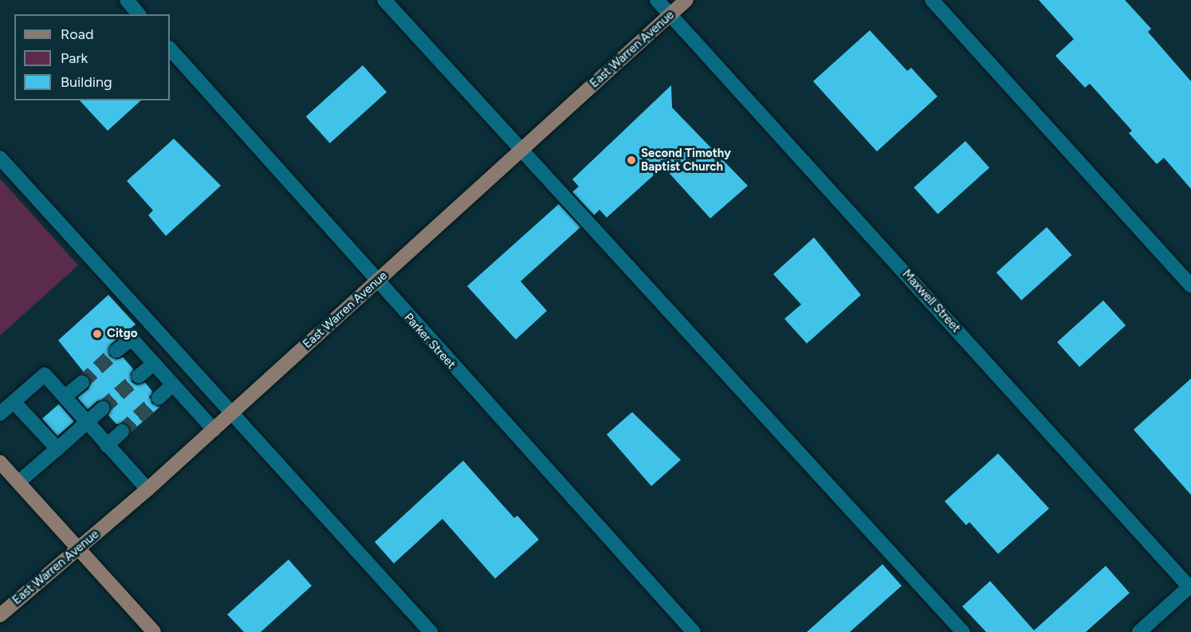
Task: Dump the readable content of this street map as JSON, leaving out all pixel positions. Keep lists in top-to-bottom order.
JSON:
{
  "streets": {
    "main road": ["East Warren Avenue"],
    "street": ["Maxwell Street", "Parker Street"]
  },
  "crossings": [
    ["East Warren Avenue", "Maxwell Street"],
    ["East Warren Avenue", "Parker Street"]
  ],
  "places": ["Second Timothy Baptist Church", "Citgo"],
  "legend": ["Road", "Park", "Building"]
}
